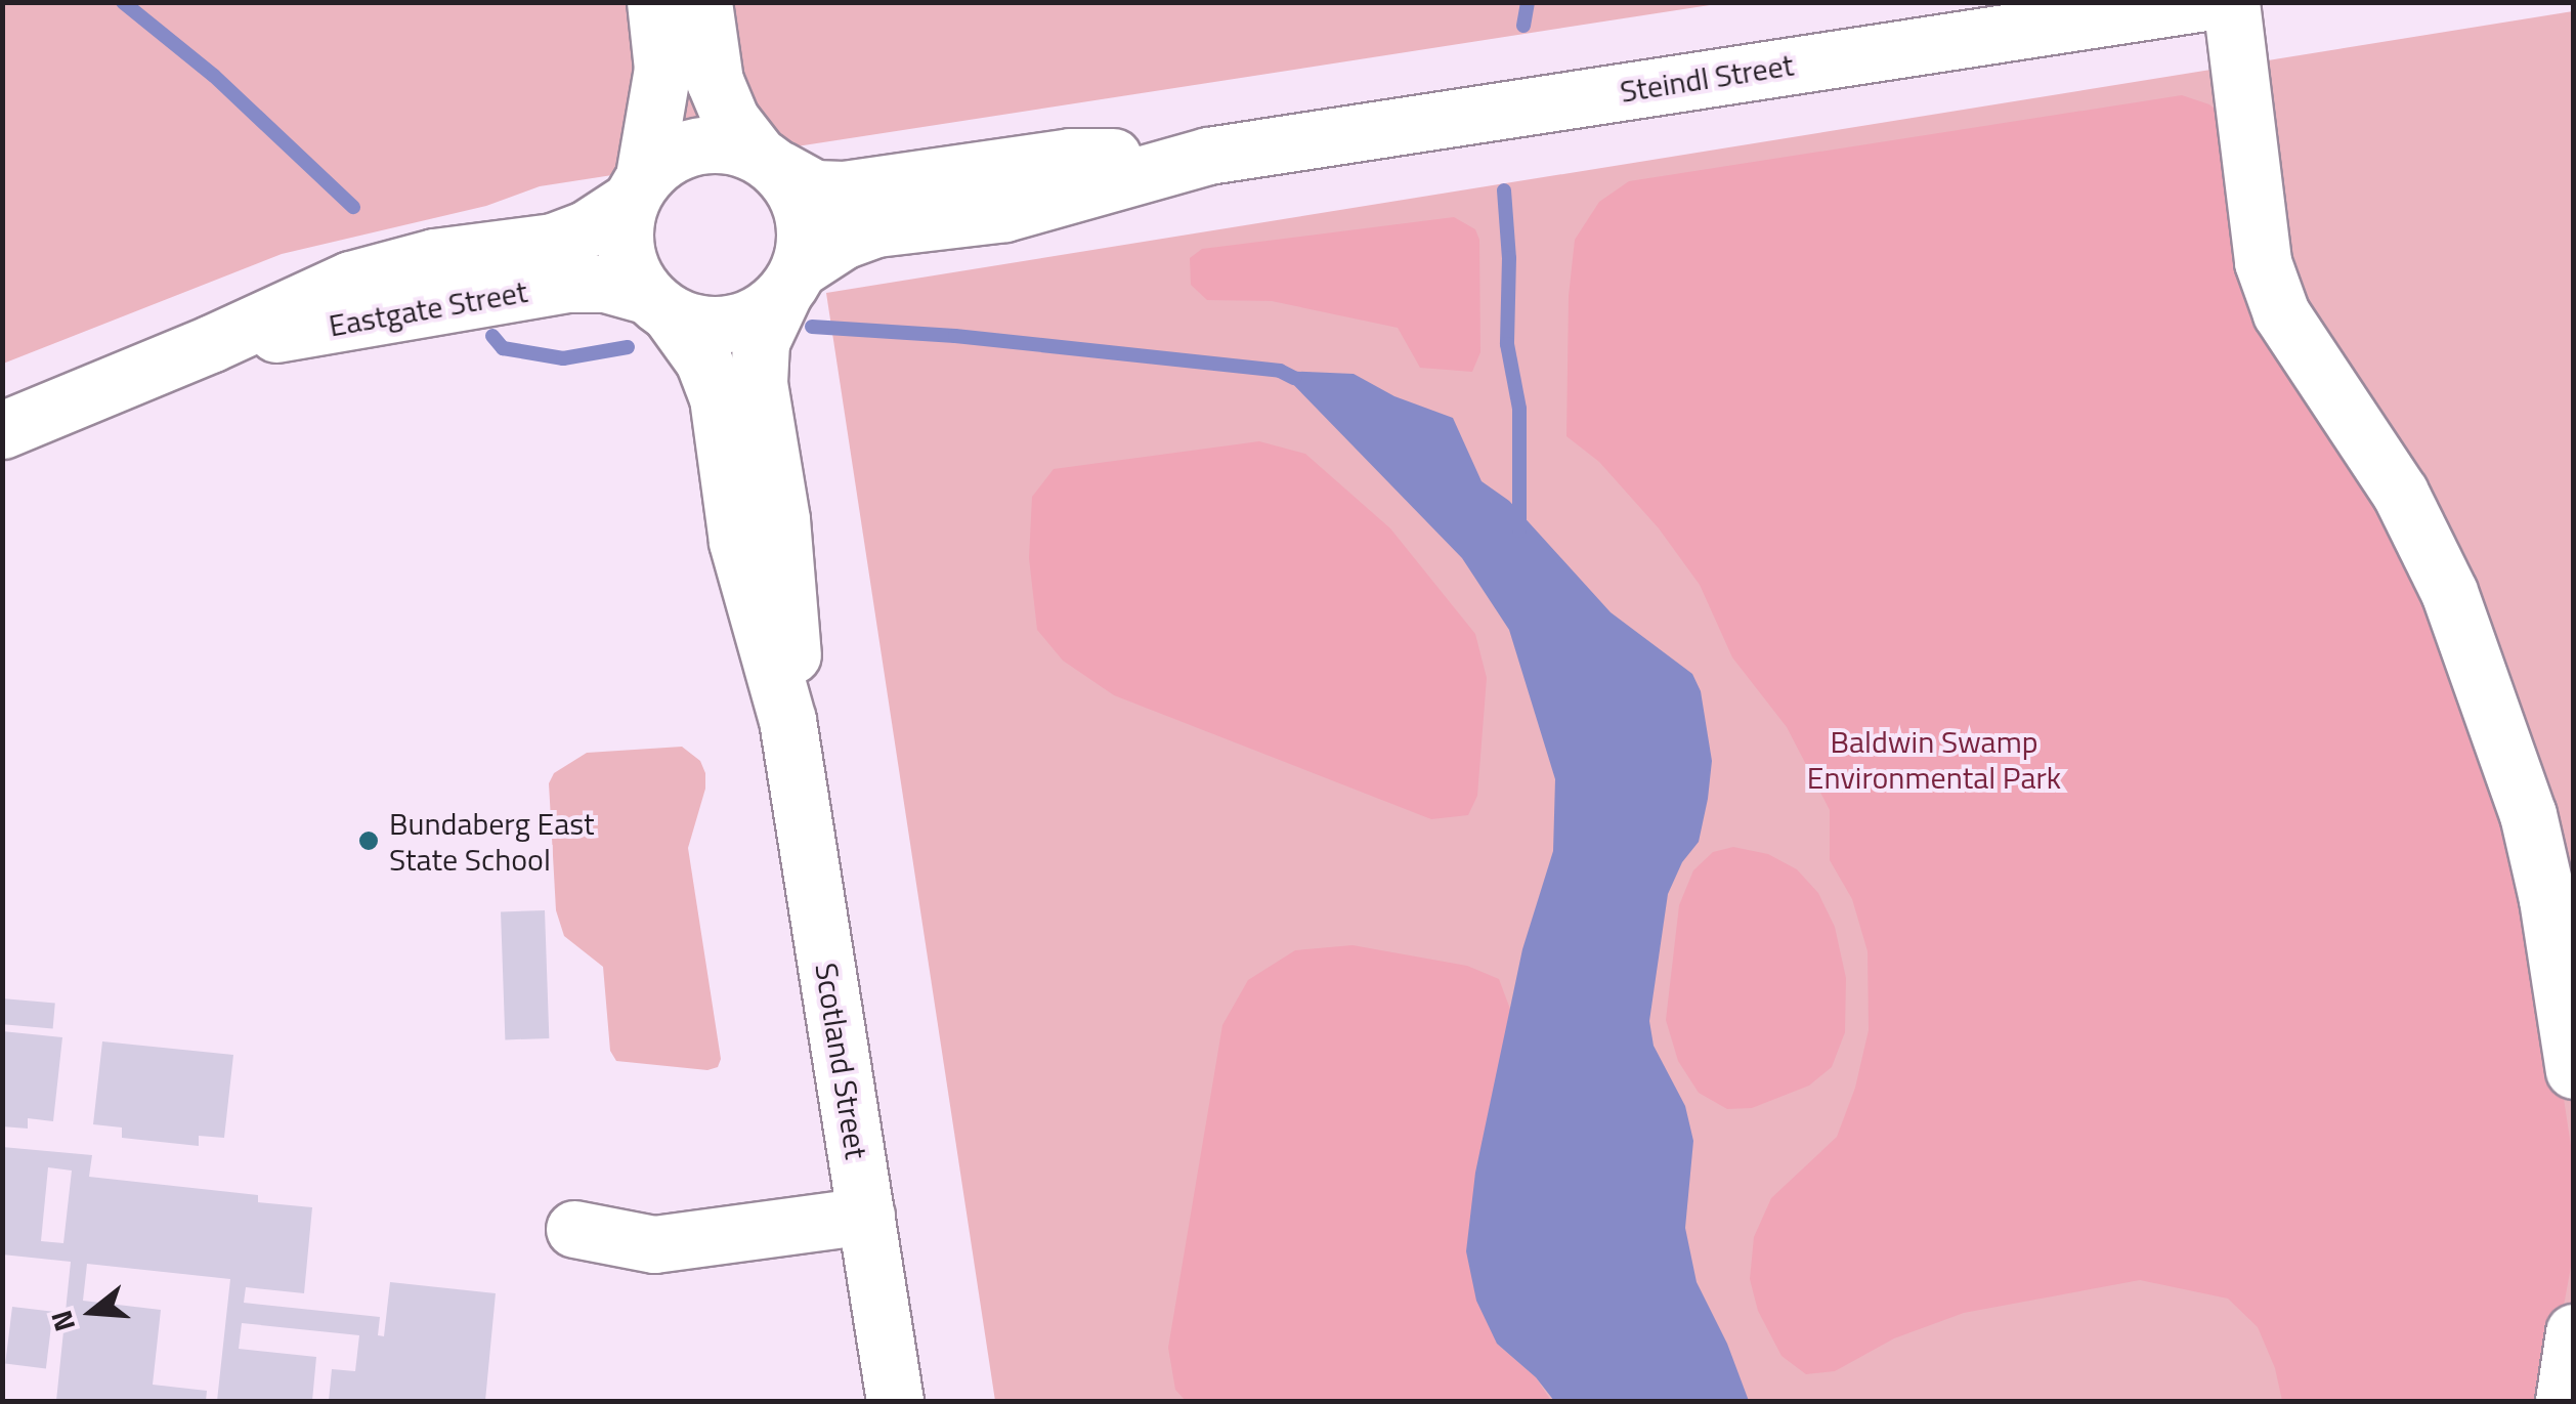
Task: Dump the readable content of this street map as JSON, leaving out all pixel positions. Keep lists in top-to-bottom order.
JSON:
{
  "streets": {
    "street": ["Steindl Street", "Eastgate Street", "Scotland Street"]
  },
  "crossings": [
    ["Steindl Street", "Eastgate Street"],
    ["Steindl Street", "Scotland Street"],
    ["Eastgate Street", "Scotland Street"]
  ],
  "parks": ["Baldwin Swamp Environmental Park"],
  "places": ["Bundaberg East State School"],
  "north": "left"
}
